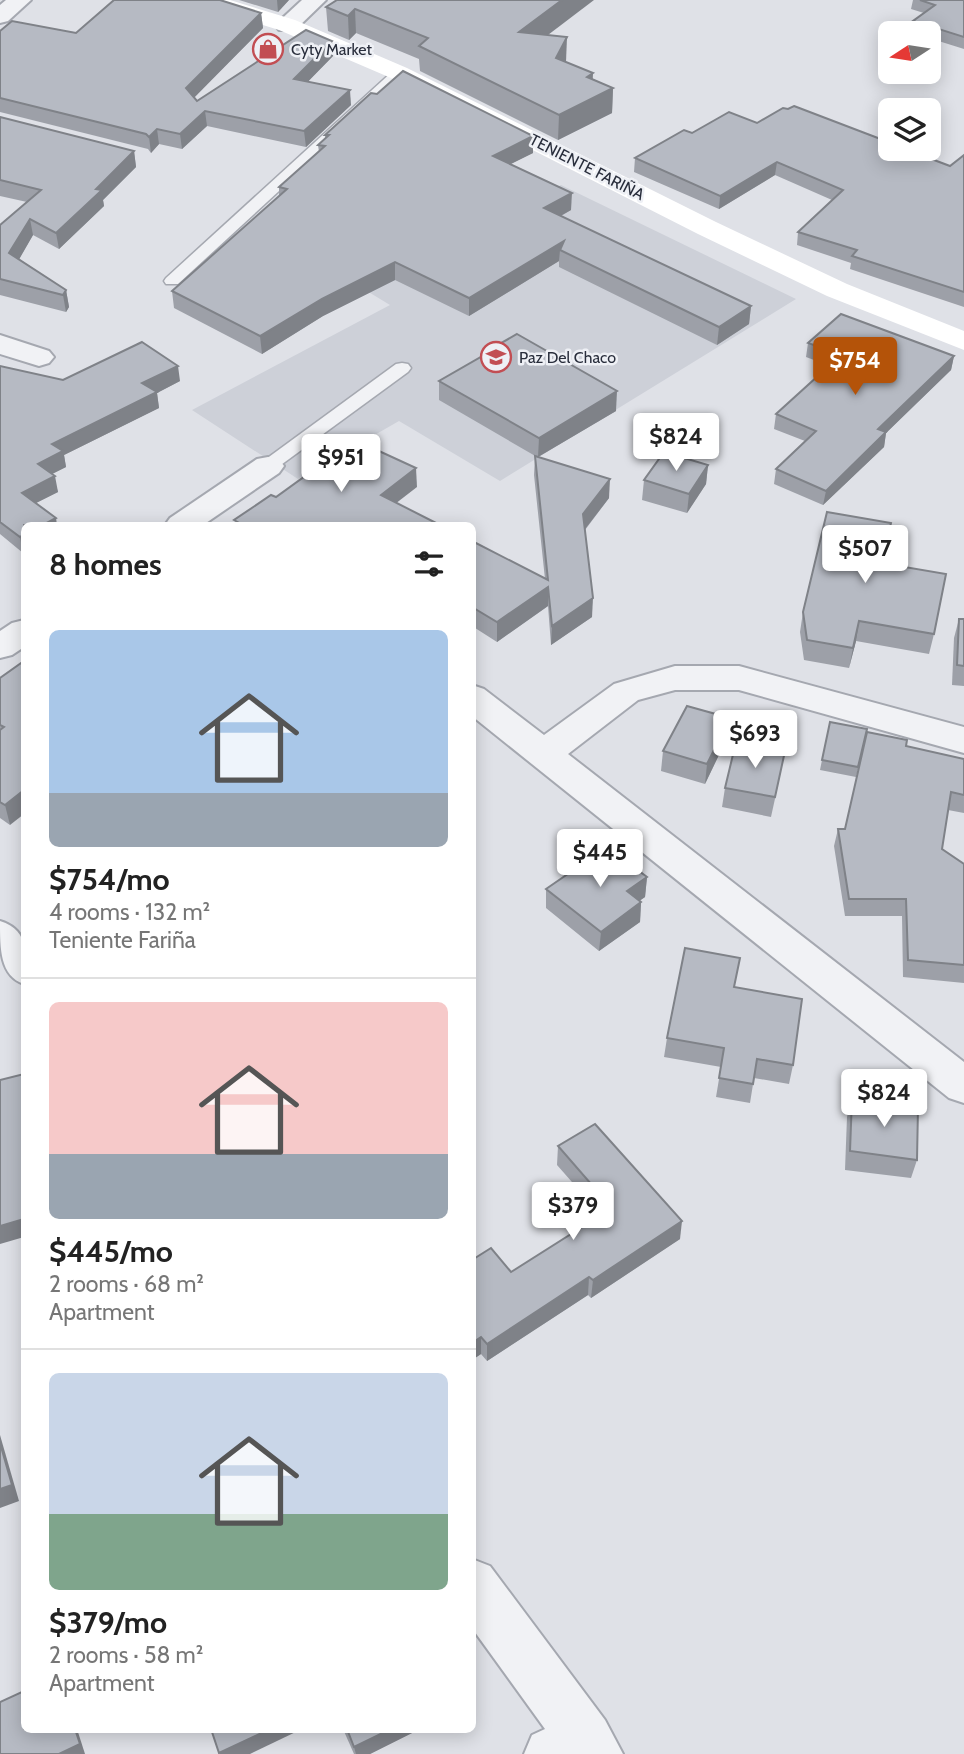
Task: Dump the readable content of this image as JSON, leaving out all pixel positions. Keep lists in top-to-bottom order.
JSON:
{
  "streets": {
    "street": ["TENIENTE FARIÑA"]
  },
  "places": {
    "shop": ["Cyty Market"],
    "school or university": ["Paz Del Chaco"]
  },
  "north": "left",
  "page": {
    "price": [
      "$754",
      "$824",
      "$951",
      "$507",
      "$693",
      "$445",
      "$824",
      "$379"
    ],
    "heading": "8 homes",
    "list": [
      {
        "name": "$754/mo",
        "note": "4 rooms · 132 m² · Teniente Fariña"
      },
      {
        "name": "$445/mo",
        "note": "2 rooms · 68 m² · Apartment"
      },
      {
        "name": "$379/mo",
        "note": "2 rooms · 58 m² · Apartment"
      }
    ]
  }
}
